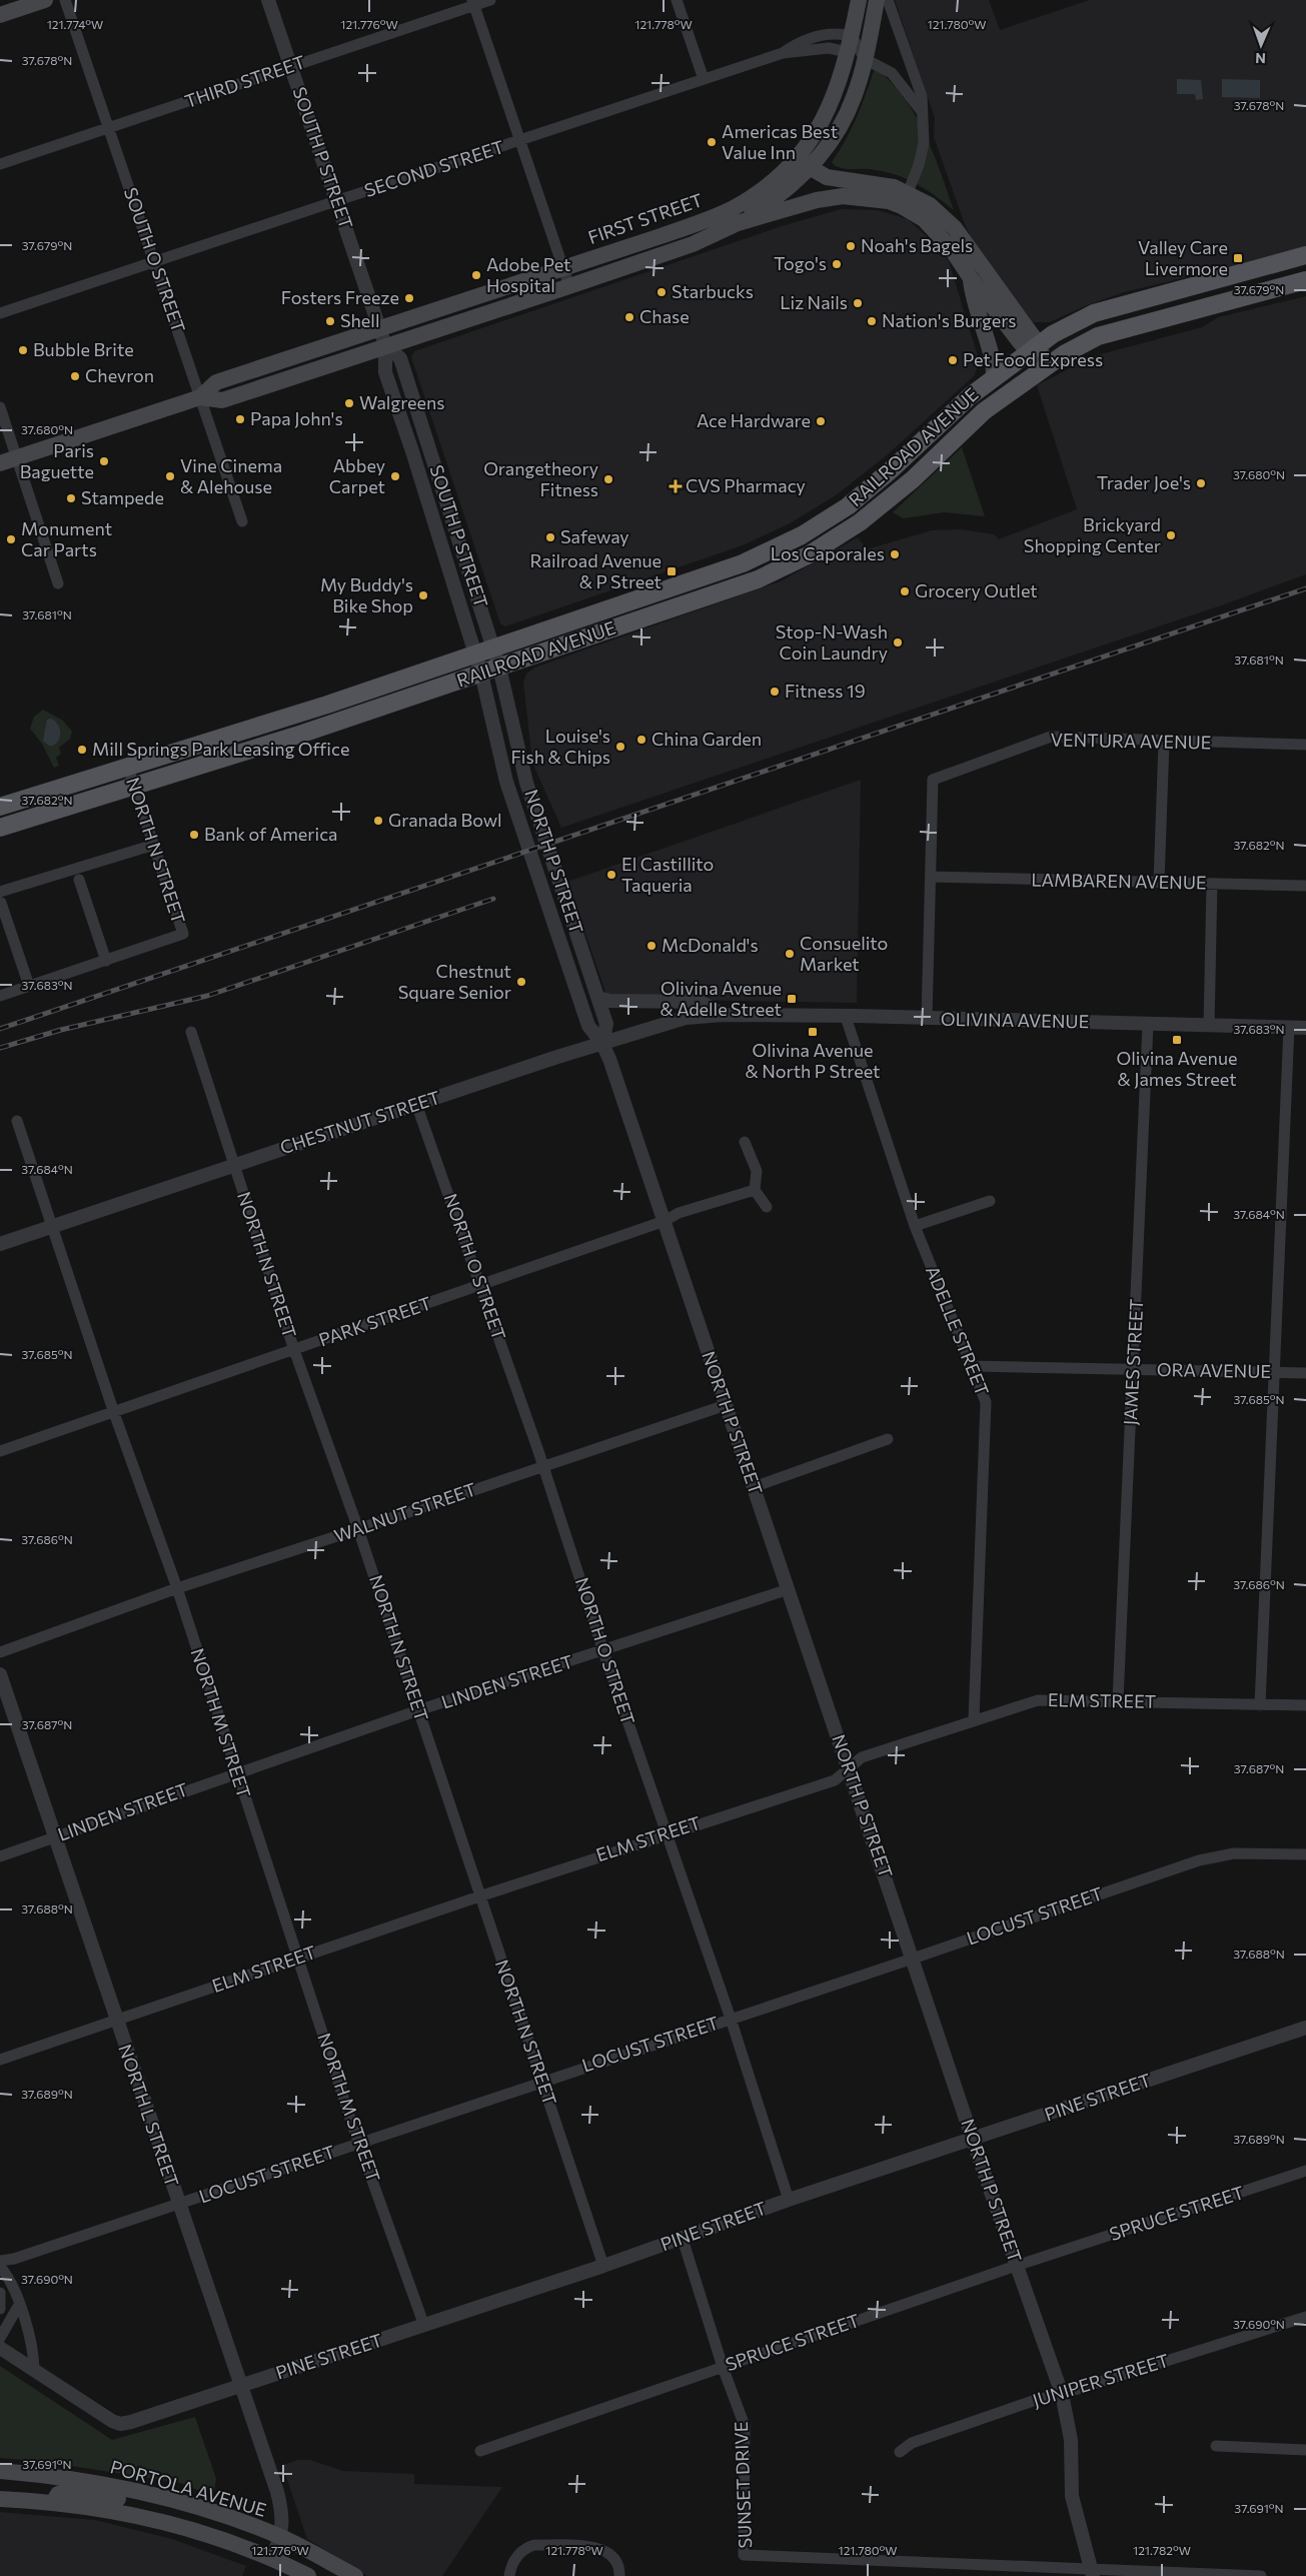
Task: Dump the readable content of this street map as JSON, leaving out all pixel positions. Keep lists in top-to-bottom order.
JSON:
{
  "streets": {
    "main road": ["FIRST STREET", "RAILROAD AVENUE", "PORTOLA AVENUE"],
    "street": [
      "THIRD STREET",
      "SOUTH P STREET",
      "SECOND STREET",
      "SOUTH O STREET",
      "VENTURA AVENUE",
      "NORTH N STREET",
      "NORTH P STREET",
      "LAMBAREN AVENUE",
      "OLIVINA AVENUE",
      "CHESTNUT STREET",
      "NORTH O STREET",
      "PARK STREET",
      "ADELLE STREET",
      "JAMES STREET",
      "ORA AVENUE",
      "WALNUT STREET",
      "LINDEN STREET",
      "ELM STREET",
      "NORTH M STREET",
      "LOCUST STREET",
      "PINE STREET",
      "NORTH L STREET",
      "SPRUCE STREET",
      "JUNIPER STREET",
      "SUNSET DRIVE"
    ]
  },
  "crossings": [
    ["THIRD STREET", "SOUTH P STREET"],
    ["THIRD STREET", "SOUTH O STREET"],
    ["SOUTH P STREET", "SECOND STREET"],
    ["SOUTH P STREET", "FIRST STREET"],
    ["SOUTH P STREET", "RAILROAD AVENUE"],
    ["SOUTH P STREET", "NORTH P STREET"],
    ["SECOND STREET", "SOUTH O STREET"],
    ["FIRST STREET", "SOUTH O STREET"],
    ["RAILROAD AVENUE", "NORTH N STREET"],
    ["RAILROAD AVENUE", "NORTH P STREET"],
    ["VENTURA AVENUE", "LAMBAREN AVENUE"],
    ["NORTH N STREET", "CHESTNUT STREET"],
    ["NORTH N STREET", "PARK STREET"],
    ["NORTH N STREET", "WALNUT STREET"],
    ["NORTH N STREET", "LINDEN STREET"],
    ["NORTH N STREET", "ELM STREET"],
    ["NORTH N STREET", "LOCUST STREET"],
    ["NORTH N STREET", "PINE STREET"],
    ["NORTH P STREET", "CHESTNUT STREET"],
    ["NORTH P STREET", "PARK STREET"],
    ["NORTH P STREET", "WALNUT STREET"],
    ["NORTH P STREET", "LINDEN STREET"],
    ["NORTH P STREET", "ELM STREET"],
    ["NORTH P STREET", "LOCUST STREET"],
    ["NORTH P STREET", "PINE STREET"],
    ["NORTH P STREET", "SPRUCE STREET"],
    ["NORTH P STREET", "JUNIPER STREET"],
    ["NORTH P STREET", "SUNSET DRIVE"],
    ["OLIVINA AVENUE", "CHESTNUT STREET"],
    ["OLIVINA AVENUE", "ADELLE STREET"],
    ["OLIVINA AVENUE", "JAMES STREET"],
    ["CHESTNUT STREET", "NORTH O STREET"],
    ["CHESTNUT STREET", "NORTH M STREET"],
    ["NORTH O STREET", "PARK STREET"],
    ["NORTH O STREET", "WALNUT STREET"],
    ["NORTH O STREET", "LINDEN STREET"],
    ["NORTH O STREET", "ELM STREET"],
    ["NORTH O STREET", "LOCUST STREET"],
    ["NORTH O STREET", "PINE STREET"],
    ["PARK STREET", "NORTH M STREET"],
    ["ADELLE STREET", "ORA AVENUE"],
    ["ADELLE STREET", "ELM STREET"],
    ["JAMES STREET", "ORA AVENUE"],
    ["JAMES STREET", "ELM STREET"],
    ["WALNUT STREET", "NORTH M STREET"],
    ["LINDEN STREET", "NORTH M STREET"],
    ["LINDEN STREET", "NORTH L STREET"],
    ["ELM STREET", "NORTH M STREET"],
    ["ELM STREET", "NORTH L STREET"],
    ["NORTH M STREET", "LOCUST STREET"],
    ["NORTH M STREET", "PINE STREET"],
    ["LOCUST STREET", "NORTH L STREET"],
    ["PINE STREET", "NORTH L STREET"],
    ["PINE STREET", "SUNSET DRIVE"],
    ["NORTH L STREET", "PORTOLA AVENUE"],
    ["SPRUCE STREET", "SUNSET DRIVE"]
  ],
  "places": {
    "other": [
      "Americas Best Value Inn",
      "Noah's Bagels",
      "Togo's",
      "Adobe Pet Hospital",
      "Starbucks",
      "Fosters Freeze",
      "Liz Nails",
      "Chase",
      "Shell",
      "Nation's Burgers",
      "Bubble Brite",
      "Pet Food Express",
      "Chevron",
      "Walgreens",
      "Papa John's",
      "Ace Hardware",
      "Paris Baguette",
      "Vine Cinema & Alehouse",
      "Abbey Carpet",
      "Orangetheory Fitness",
      "Trader Joe's",
      "Stampede",
      "Brickyard Shopping Center",
      "Safeway",
      "Monument Car Parts",
      "Los Caporales",
      "Grocery Outlet",
      "My Buddy's Bike Shop",
      "Stop-N-Wash Coin Laundry",
      "Fitness 19",
      "China Garden",
      "Louise's Fish & Chips",
      "Mill Springs Park Leasing Office",
      "Granada Bowl",
      "Bank of America",
      "El Castillito Taqueria",
      "McDonald's",
      "Consuelito Market",
      "Chestnut Square Senior"
    ],
    "transit": [
      "Valley Care Livermore",
      "Railroad Avenue & P Street",
      "Olivina Avenue & Adelle Street",
      "Olivina Avenue & North P Street",
      "Olivina Avenue & James Street"
    ],
    "health": ["CVS Pharmacy"]
  },
  "north": "bottom",
  "coordinates": [
    "121.774°W",
    "121.776°W",
    "121.778°W",
    "121.780°W",
    "37.678°N",
    "37.679°N",
    "37.680°N",
    "37.681°N",
    "37.682°N",
    "37.683°N",
    "37.684°N",
    "37.685°N",
    "37.686°N",
    "37.687°N",
    "37.688°N",
    "37.689°N",
    "37.690°N",
    "37.691°N",
    "121.782°W"
  ]
}
